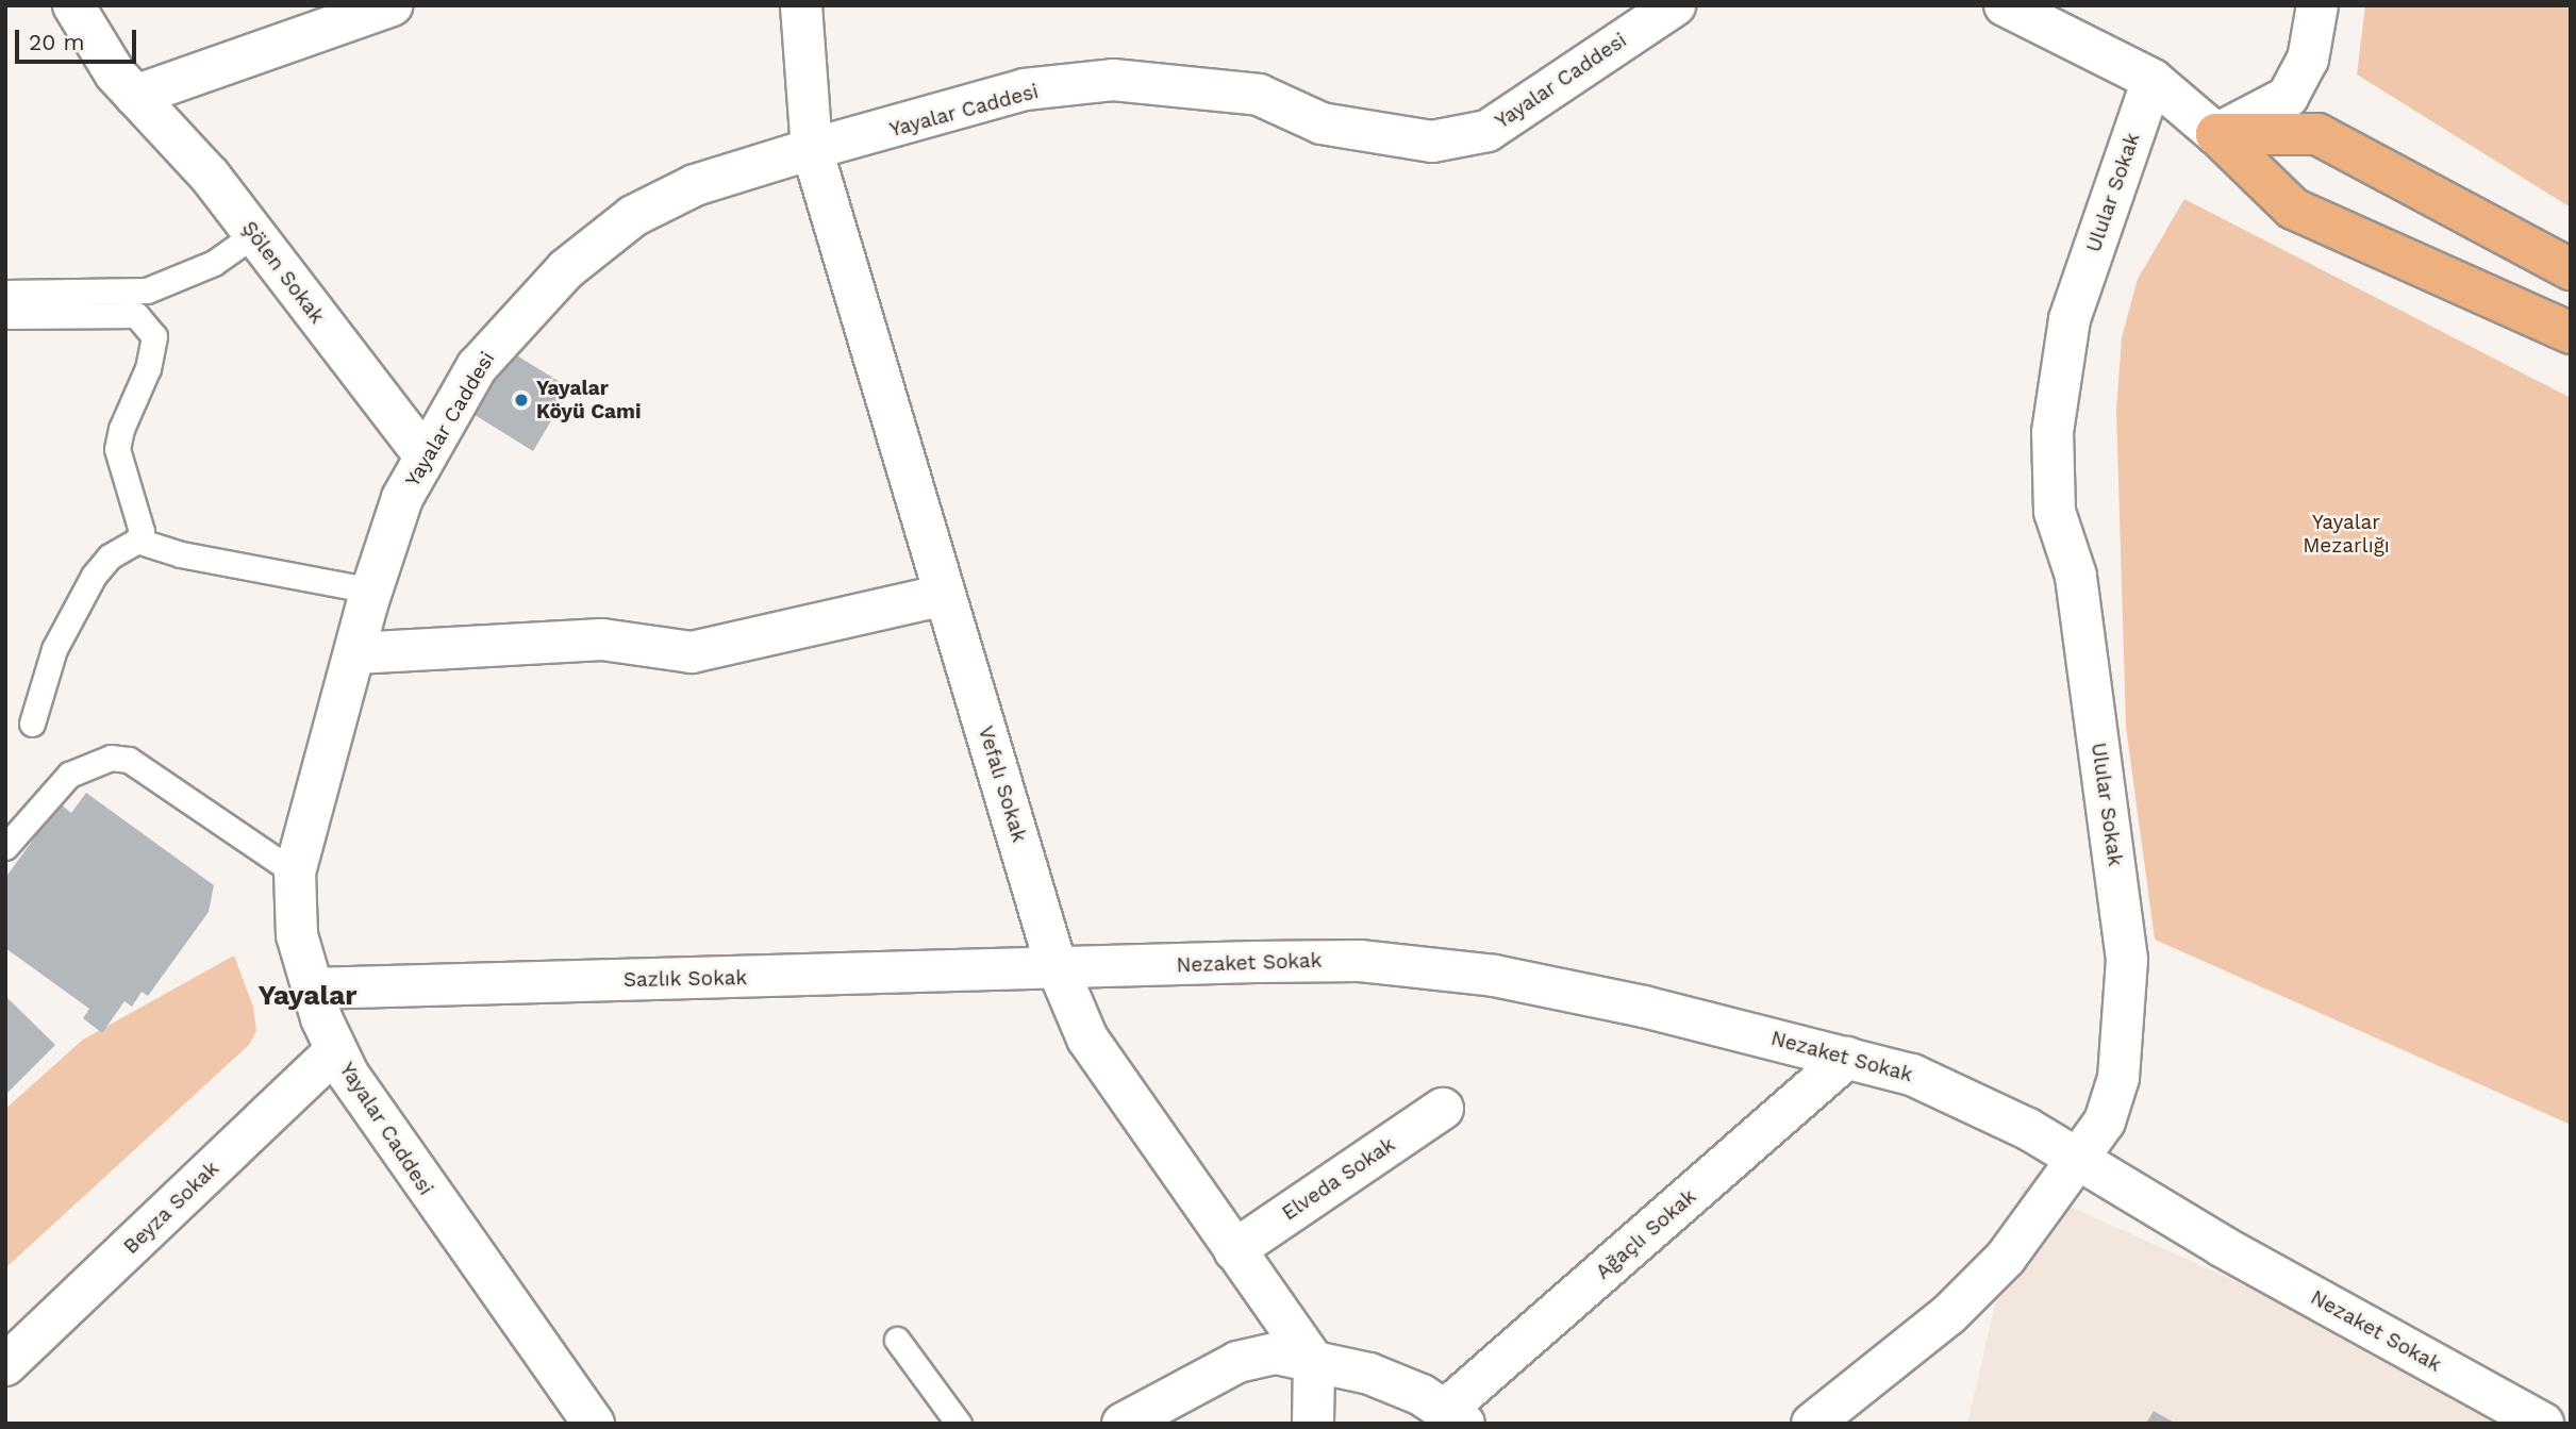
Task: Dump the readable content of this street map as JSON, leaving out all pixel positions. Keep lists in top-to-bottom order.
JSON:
{
  "streets": {
    "street": [
      "Yayalar Caddesi",
      "Ulular Sokak",
      "Şölen Sokak",
      "Vefalı Sokak",
      "Nezaket Sokak",
      "Sazlık Sokak",
      "Elveda Sokak",
      "Beyza Sokak",
      "Ağaçlı Sokak"
    ]
  },
  "crossings": [
    ["Yayalar Caddesi", "Şölen Sokak"],
    ["Yayalar Caddesi", "Vefalı Sokak"],
    ["Yayalar Caddesi", "Sazlık Sokak"],
    ["Yayalar Caddesi", "Beyza Sokak"],
    ["Ulular Sokak", "Nezaket Sokak"],
    ["Vefalı Sokak", "Nezaket Sokak"],
    ["Vefalı Sokak", "Sazlık Sokak"],
    ["Vefalı Sokak", "Elveda Sokak"],
    ["Nezaket Sokak", "Sazlık Sokak"],
    ["Nezaket Sokak", "Ağaçlı Sokak"]
  ],
  "districts": ["Yayalar"],
  "parks": ["Yayalar Mezarlığı"],
  "places": ["Yayalar Köyü Cami"],
  "scale_bar": "20 m"
}
